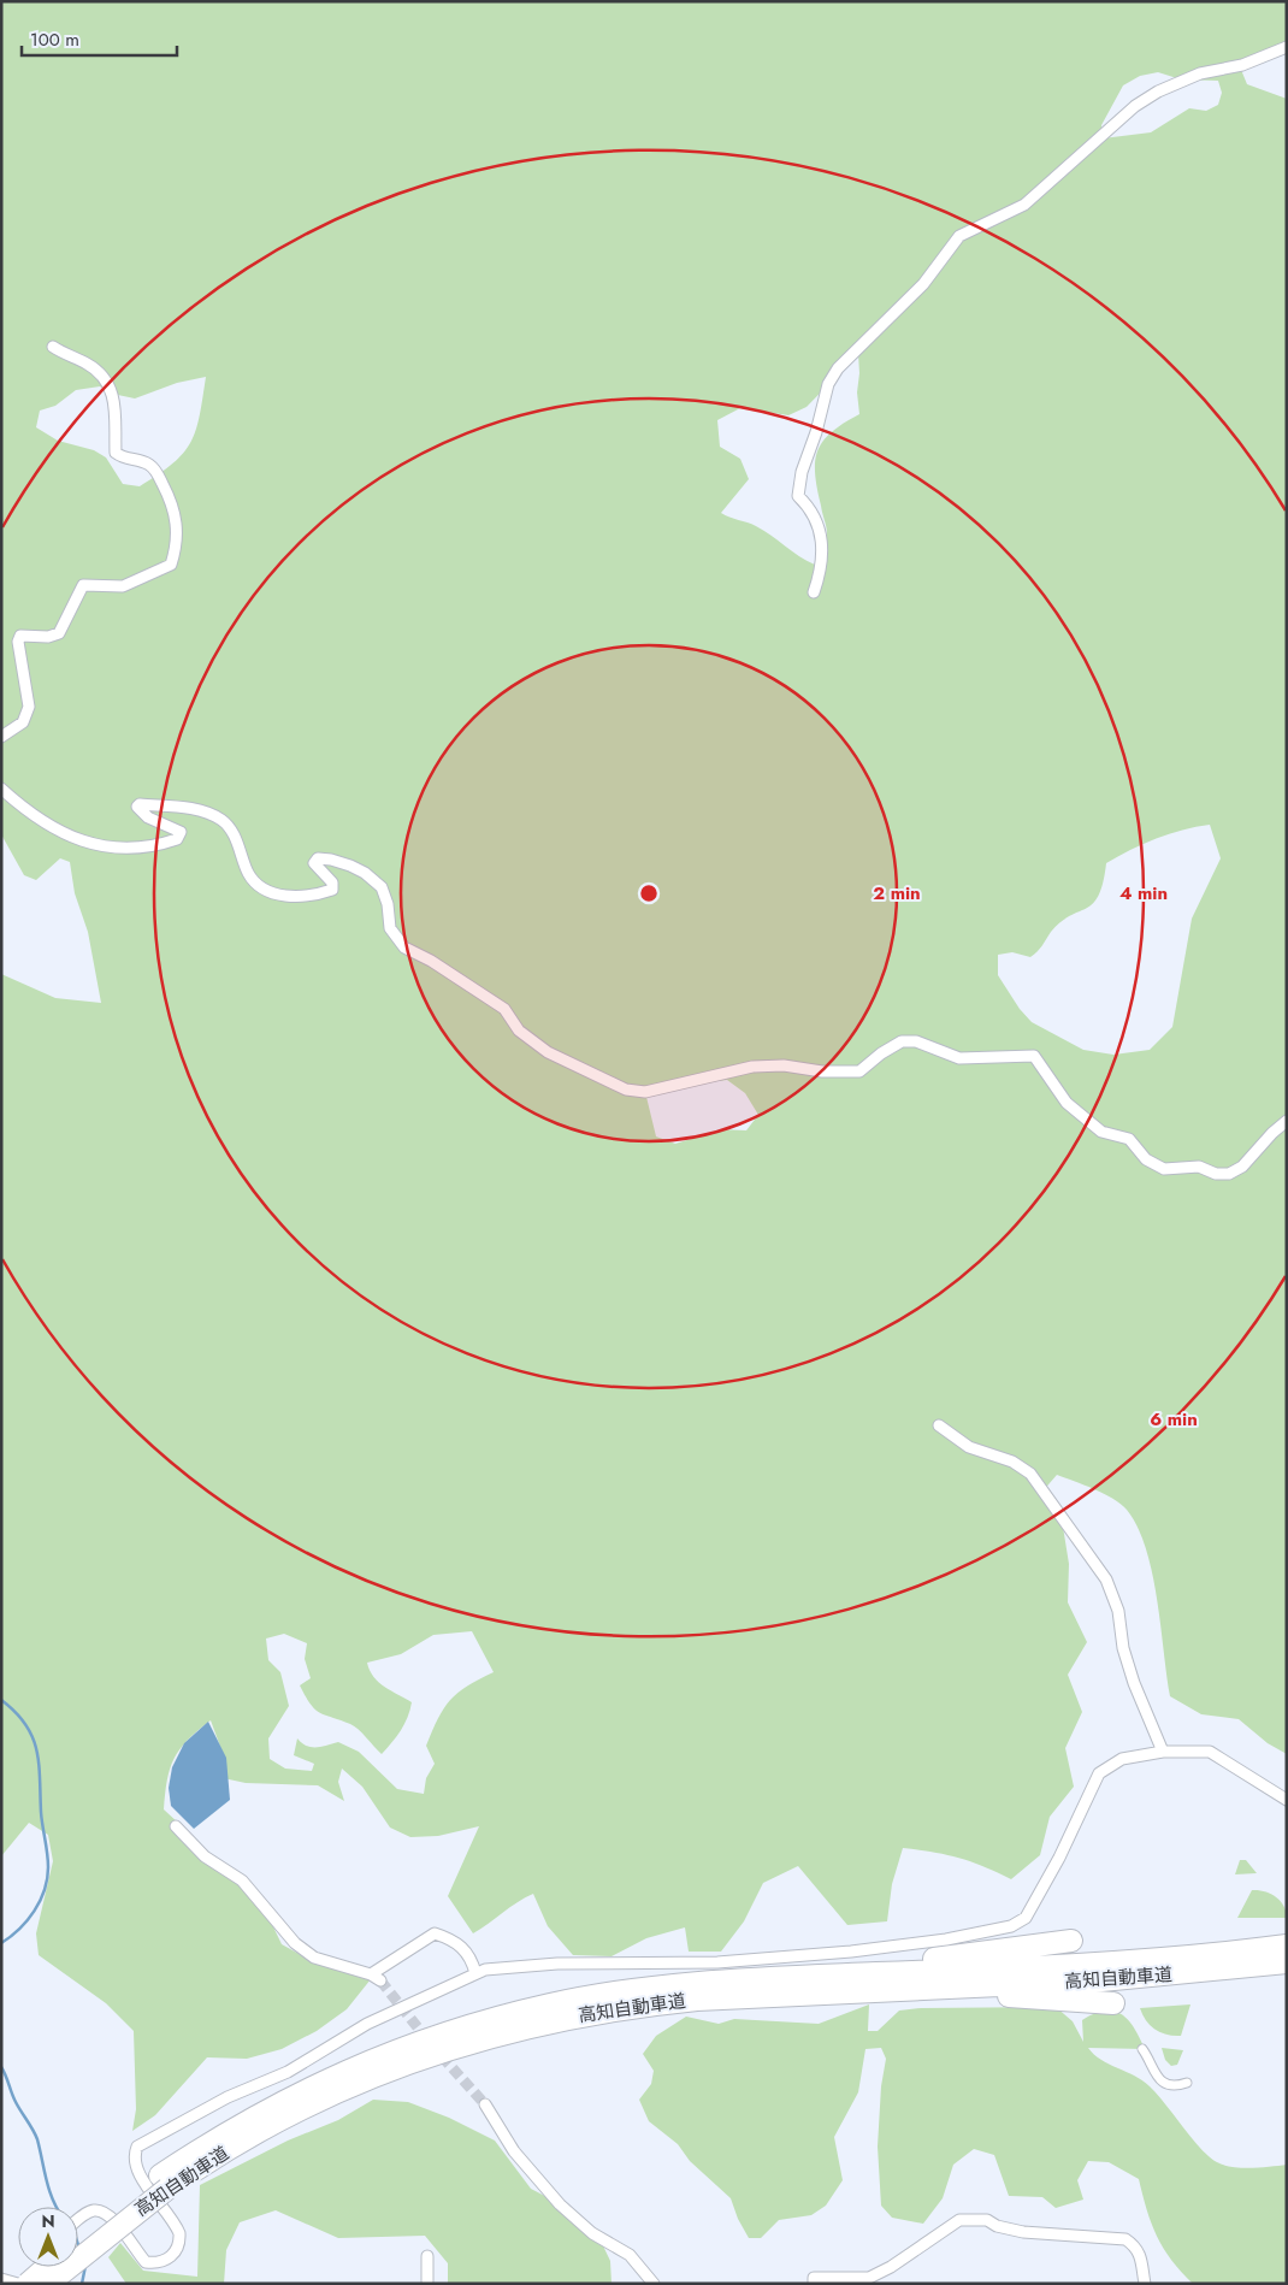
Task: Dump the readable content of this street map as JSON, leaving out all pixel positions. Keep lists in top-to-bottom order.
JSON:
{
  "streets": {
    "highway": ["高知自動車道"]
  },
  "scale_bar": "100 m",
  "north": "top",
  "rings": ["2 min", "4 min", "6 min"]
}
